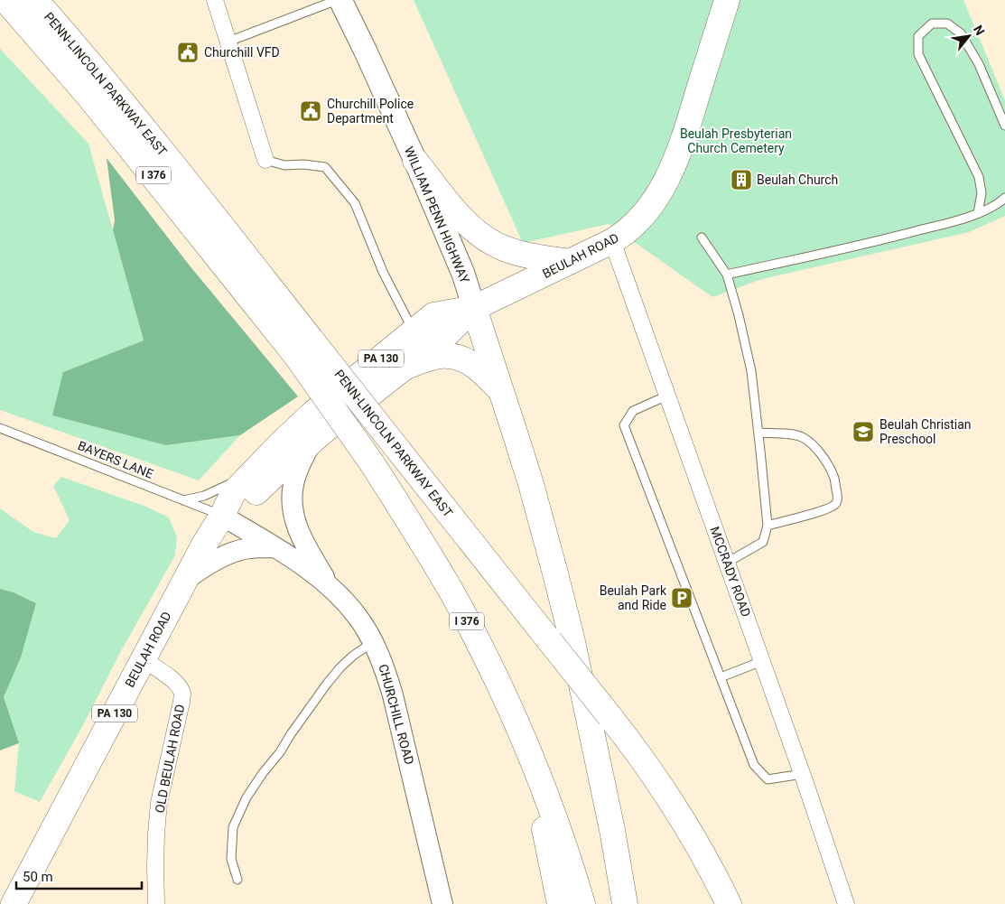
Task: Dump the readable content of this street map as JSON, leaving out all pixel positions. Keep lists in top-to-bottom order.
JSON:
{
  "streets": {
    "main road": [
      "PENN-LINCOLN PARKWAY EAST",
      "I 376",
      "WILLIAM PENN HIGHWAY",
      "BEULAH ROAD",
      "PA 130"
    ],
    "street": ["MCCRADY ROAD", "CHURCHILL ROAD", "OLD BEULAH ROAD"],
    "lane": ["BAYERS LANE"]
  },
  "crossings": [
    ["WILLIAM PENN HIGHWAY", "BEULAH ROAD"],
    ["BEULAH ROAD", "BAYERS LANE"],
    ["BEULAH ROAD", "MCCRADY ROAD"],
    ["BEULAH ROAD", "CHURCHILL ROAD"],
    ["BEULAH ROAD", "OLD BEULAH ROAD"],
    ["BAYERS LANE", "CHURCHILL ROAD"]
  ],
  "parks": ["Beulah Presbyterian Church Cemetery"],
  "places": {
    "public building": ["Churchill VFD", "Churchill Police Department"],
    "building": ["Beulah Church"],
    "school or university": ["Beulah Christian Preschool"],
    "parking": ["Beulah Park and Ride"]
  },
  "scale_bar": "50 m",
  "north": "top right"
}
